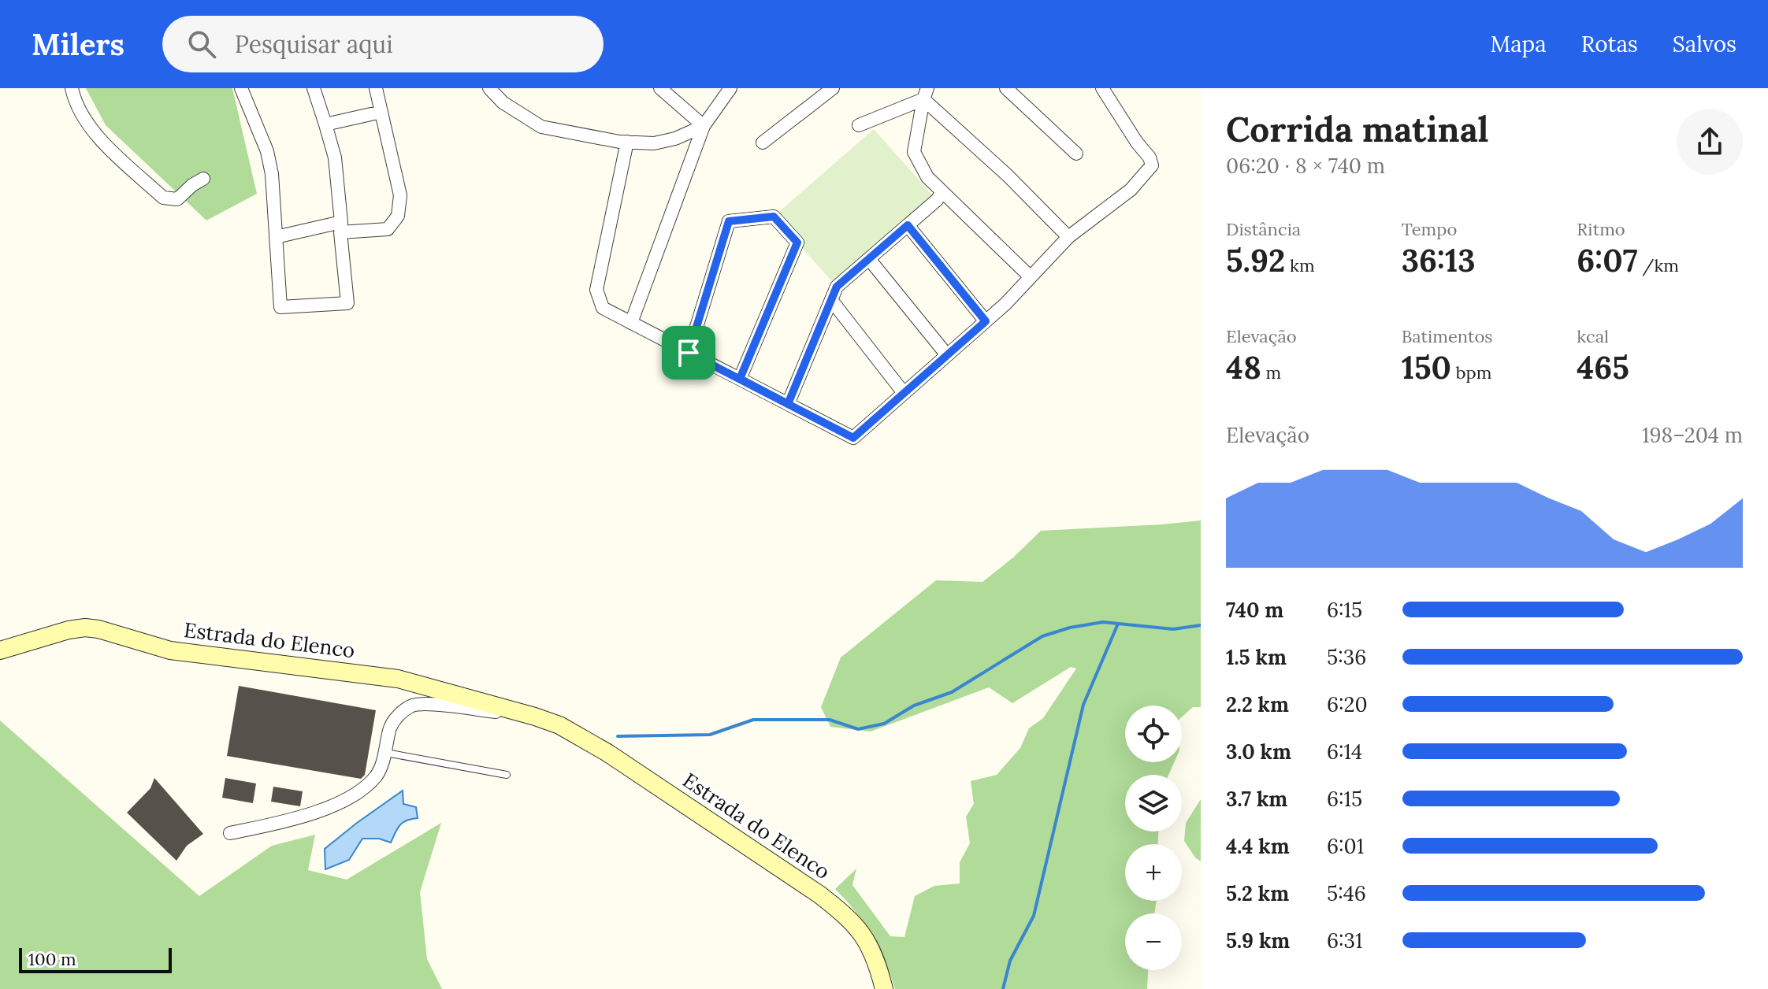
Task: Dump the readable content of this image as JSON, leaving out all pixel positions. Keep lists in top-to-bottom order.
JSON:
{
  "streets": {
    "street": ["Estrada do Elenco"]
  },
  "scale_bar": "100 m",
  "page": {
    "header": "Milers",
    "search": "Pesquisar aqui",
    "nav": ["Mapa", "Rotas", "Salvos"],
    "heading": ["Corrida matinal", "06:20 · 8 × 740 m"],
    "stats": [
      ["Distância", "5.92 km"],
      ["Tempo", "36:13"],
      ["Ritmo", "6:07 /km"],
      ["Elevação", "48 m"],
      ["Batimentos", "150 bpm"],
      ["kcal", "465"]
    ],
    "chart": ["Elevação", "198–204 m"],
    "list": [
      {
        "name": "740 m",
        "note": "6:15"
      },
      {
        "name": "1.5 km",
        "note": "5:36"
      },
      {
        "name": "2.2 km",
        "note": "6:20"
      },
      {
        "name": "3.0 km",
        "note": "6:14"
      },
      {
        "name": "3.7 km",
        "note": "6:15"
      },
      {
        "name": "4.4 km",
        "note": "6:01"
      },
      {
        "name": "5.2 km",
        "note": "5:46"
      },
      {
        "name": "5.9 km",
        "note": "6:31"
      }
    ],
    "map_buttons": ["+", "−"],
    "scale": "100 m"
  }
}
